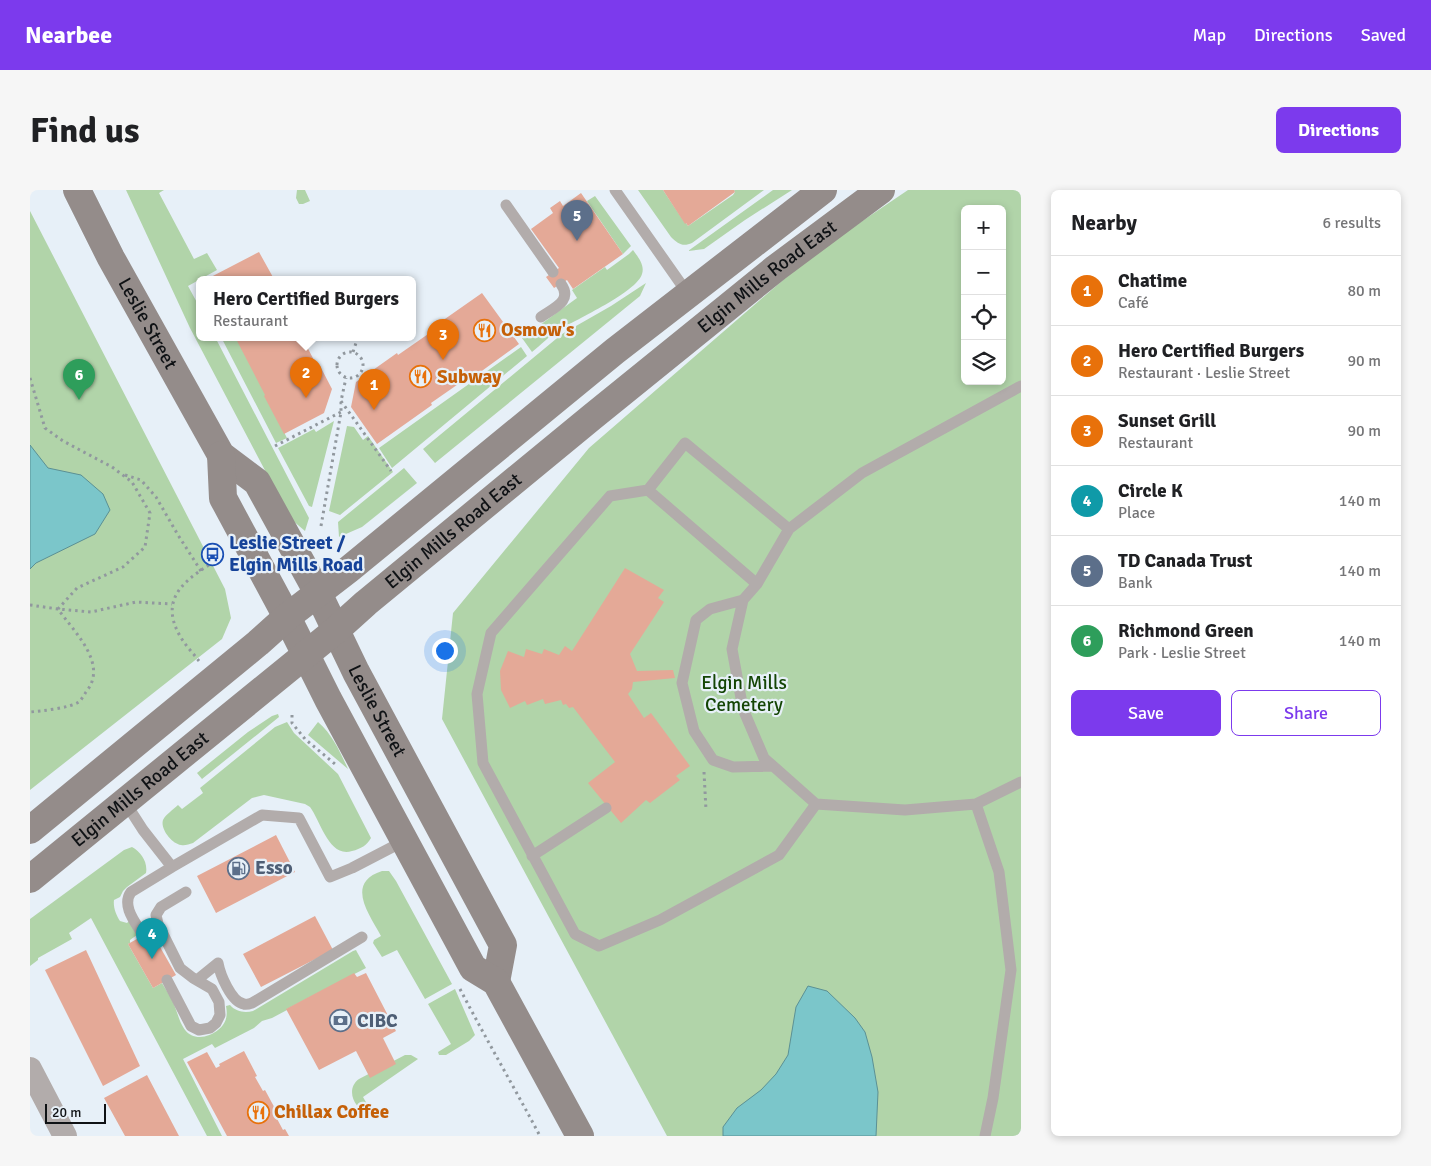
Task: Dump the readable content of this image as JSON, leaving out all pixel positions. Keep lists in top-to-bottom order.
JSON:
{
  "streets": {
    "main road": ["Elgin Mills Road East", "Leslie Street"]
  },
  "crossings": [
    ["Elgin Mills Road East", "Leslie Street"]
  ],
  "parks": ["Elgin Mills Cemetery"],
  "places": {
    "restaurant": ["Osmow's", "Subway", "Chillax Coffee"],
    "bus stop": ["Leslie Street / Elgin Mills Road"],
    "fuel station": ["Esso"],
    "bank": ["CIBC"]
  },
  "scale_bar": "20 m",
  "page": {
    "header": "Nearbee",
    "nav": ["Map", "Directions", "Saved"],
    "buttons": [
      "Directions",
      ["Save", "Share"]
    ],
    "title": "Find us",
    "heading": ["Nearby", "6 results"],
    "pins": [
      "5",
      "3",
      "2",
      "6",
      "1",
      "4"
    ],
    "map_buttons": ["+", "−"],
    "list": [
      {
        "mark": "1",
        "name": "Chatime",
        "note": "Café",
        "value": "80 m"
      },
      {
        "mark": "2",
        "name": "Hero Certified Burgers",
        "note": "Restaurant · Leslie Street",
        "value": "90 m"
      },
      {
        "mark": "3",
        "name": "Sunset Grill",
        "note": "Restaurant",
        "value": "90 m"
      },
      {
        "mark": "4",
        "name": "Circle K",
        "note": "Place",
        "value": "140 m"
      },
      {
        "mark": "5",
        "name": "TD Canada Trust",
        "note": "Bank",
        "value": "140 m"
      },
      {
        "mark": "6",
        "name": "Richmond Green",
        "note": "Park · Leslie Street",
        "value": "140 m"
      }
    ],
    "popup": ["Hero Certified Burgers", "Restaurant"],
    "scale": "20 m"
  }
}
